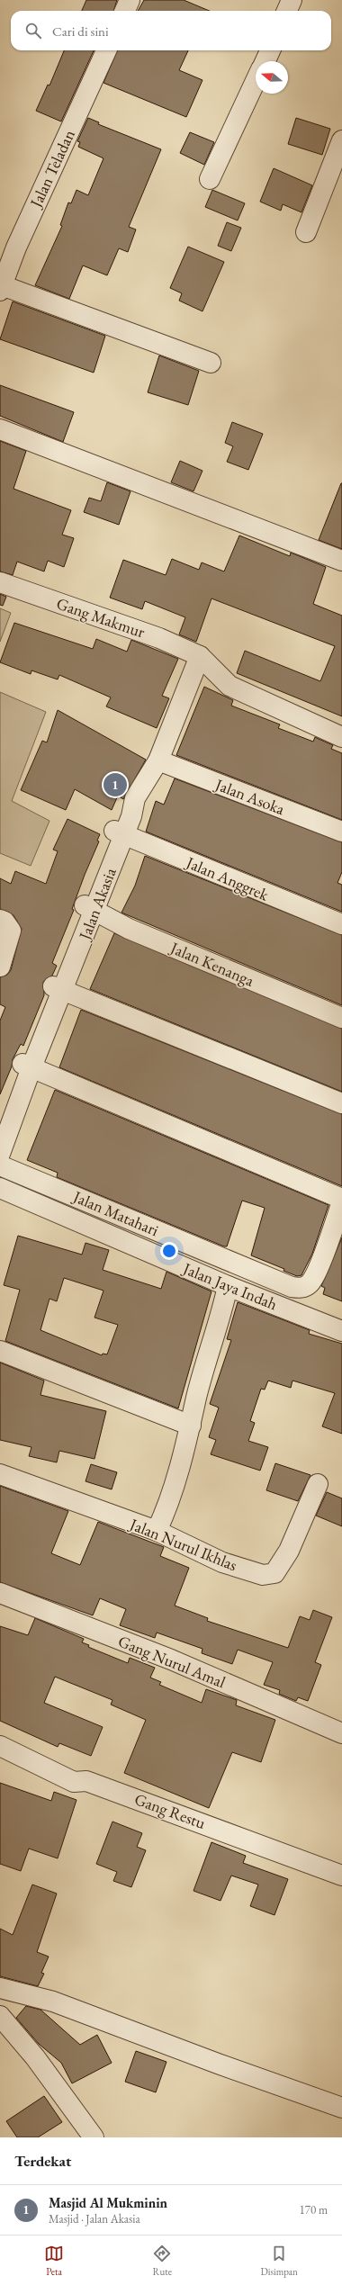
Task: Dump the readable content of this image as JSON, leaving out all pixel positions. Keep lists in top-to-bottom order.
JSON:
{
  "streets": {
    "street": [
      "Jalan Teladan",
      "Gang Makmur",
      "Jalan Asoka",
      "Jalan Anggrek",
      "Jalan Akasia",
      "Jalan Kenanga",
      "Jalan Matahari",
      "Jalan Jaya Indah",
      "Jalan Nurul Ikhlas",
      "Gang Nurul Amal",
      "Gang Restu"
    ]
  },
  "crossings": [
    ["Gang Makmur", "Jalan Akasia"],
    ["Jalan Asoka", "Jalan Akasia"],
    ["Jalan Anggrek", "Jalan Akasia"],
    ["Jalan Akasia", "Jalan Kenanga"]
  ],
  "north": "left",
  "page": {
    "search": "Cari di sini",
    "pins": "1",
    "heading": "Terdekat",
    "list": [
      {
        "mark": "1",
        "name": "Masjid Al Mukminin",
        "note": "Masjid · Jalan Akasia",
        "value": "170 m"
      }
    ],
    "nav": ["Peta", "Rute", "Disimpan"]
  }
}
